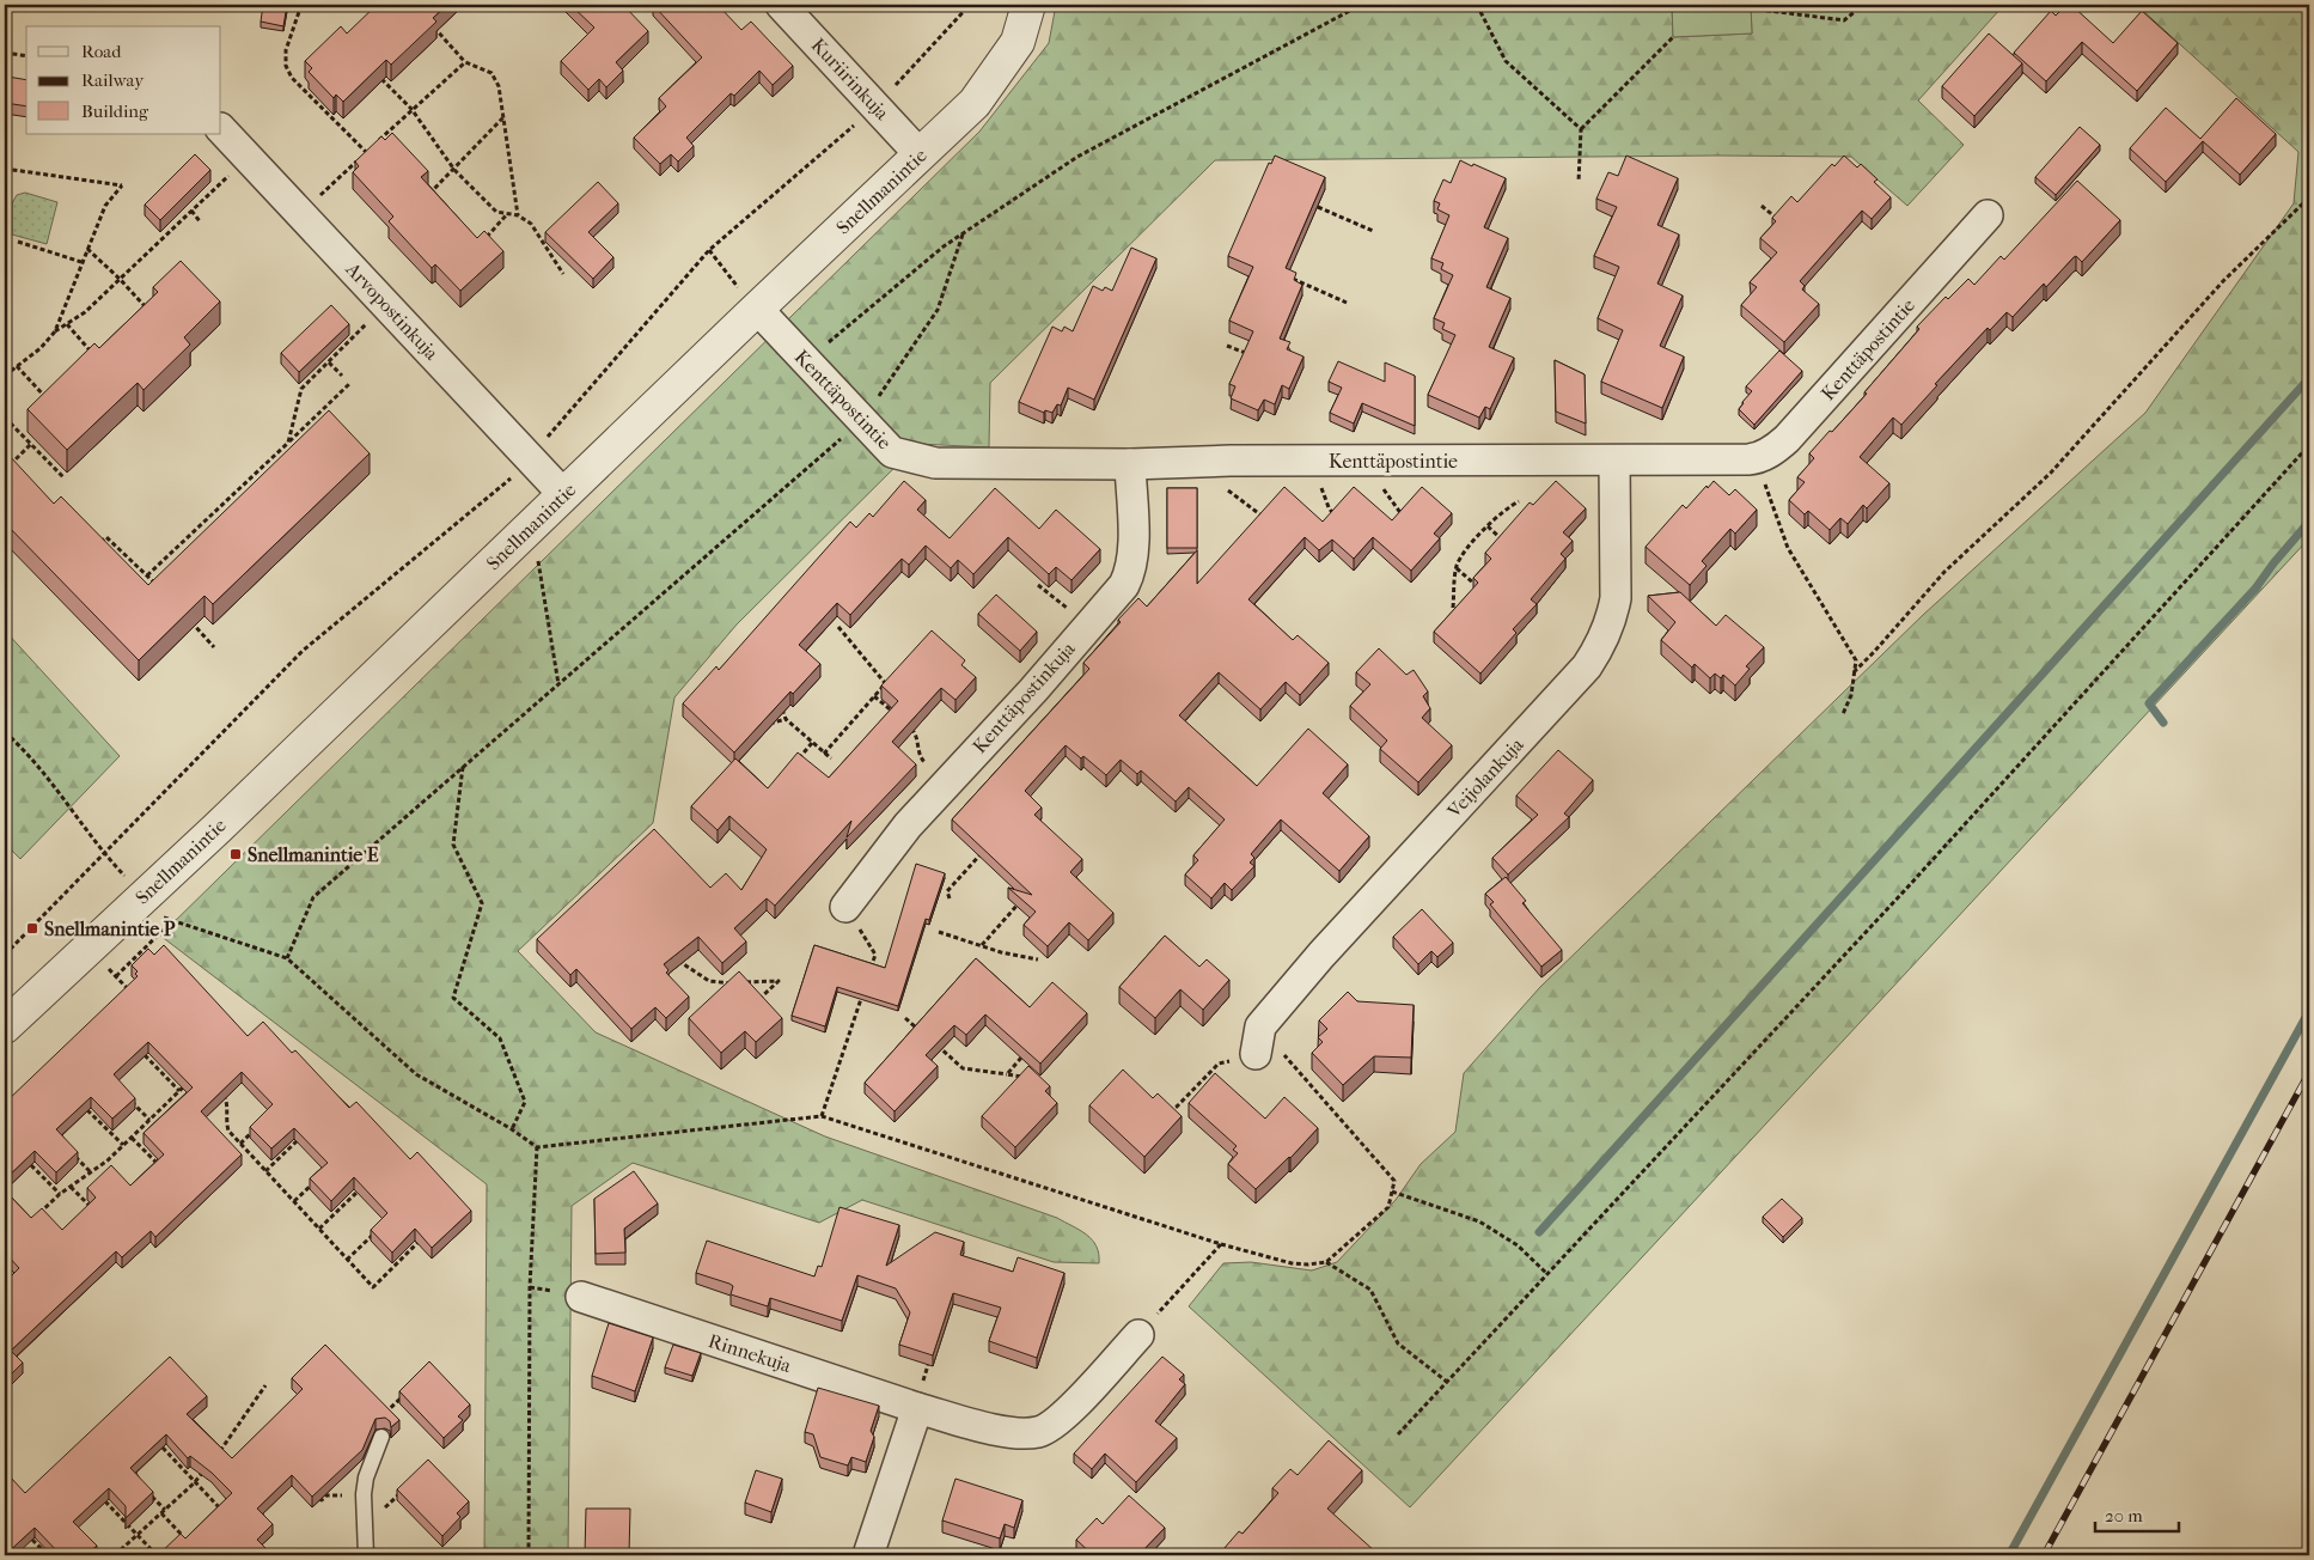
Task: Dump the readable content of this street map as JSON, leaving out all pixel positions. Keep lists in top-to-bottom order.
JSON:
{
  "streets": {
    "street": [
      "Kuriirinkuja",
      "Snellmanintie",
      "Arvopostinkuja",
      "Kenttäpostintie",
      "Kenttäpostinkuja",
      "Veijolankuja",
      "Rinnekuja"
    ]
  },
  "crossings": [
    ["Kuriirinkuja", "Snellmanintie"],
    ["Snellmanintie", "Arvopostinkuja"],
    ["Snellmanintie", "Kenttäpostintie"],
    ["Kenttäpostintie", "Kenttäpostinkuja"],
    ["Kenttäpostintie", "Veijolankuja"]
  ],
  "places": {
    "transit": ["Snellmanintie E", "Snellmanintie P"]
  },
  "legend": ["Road", "Railway", "Building"],
  "scale_bar": "20 m"
}
